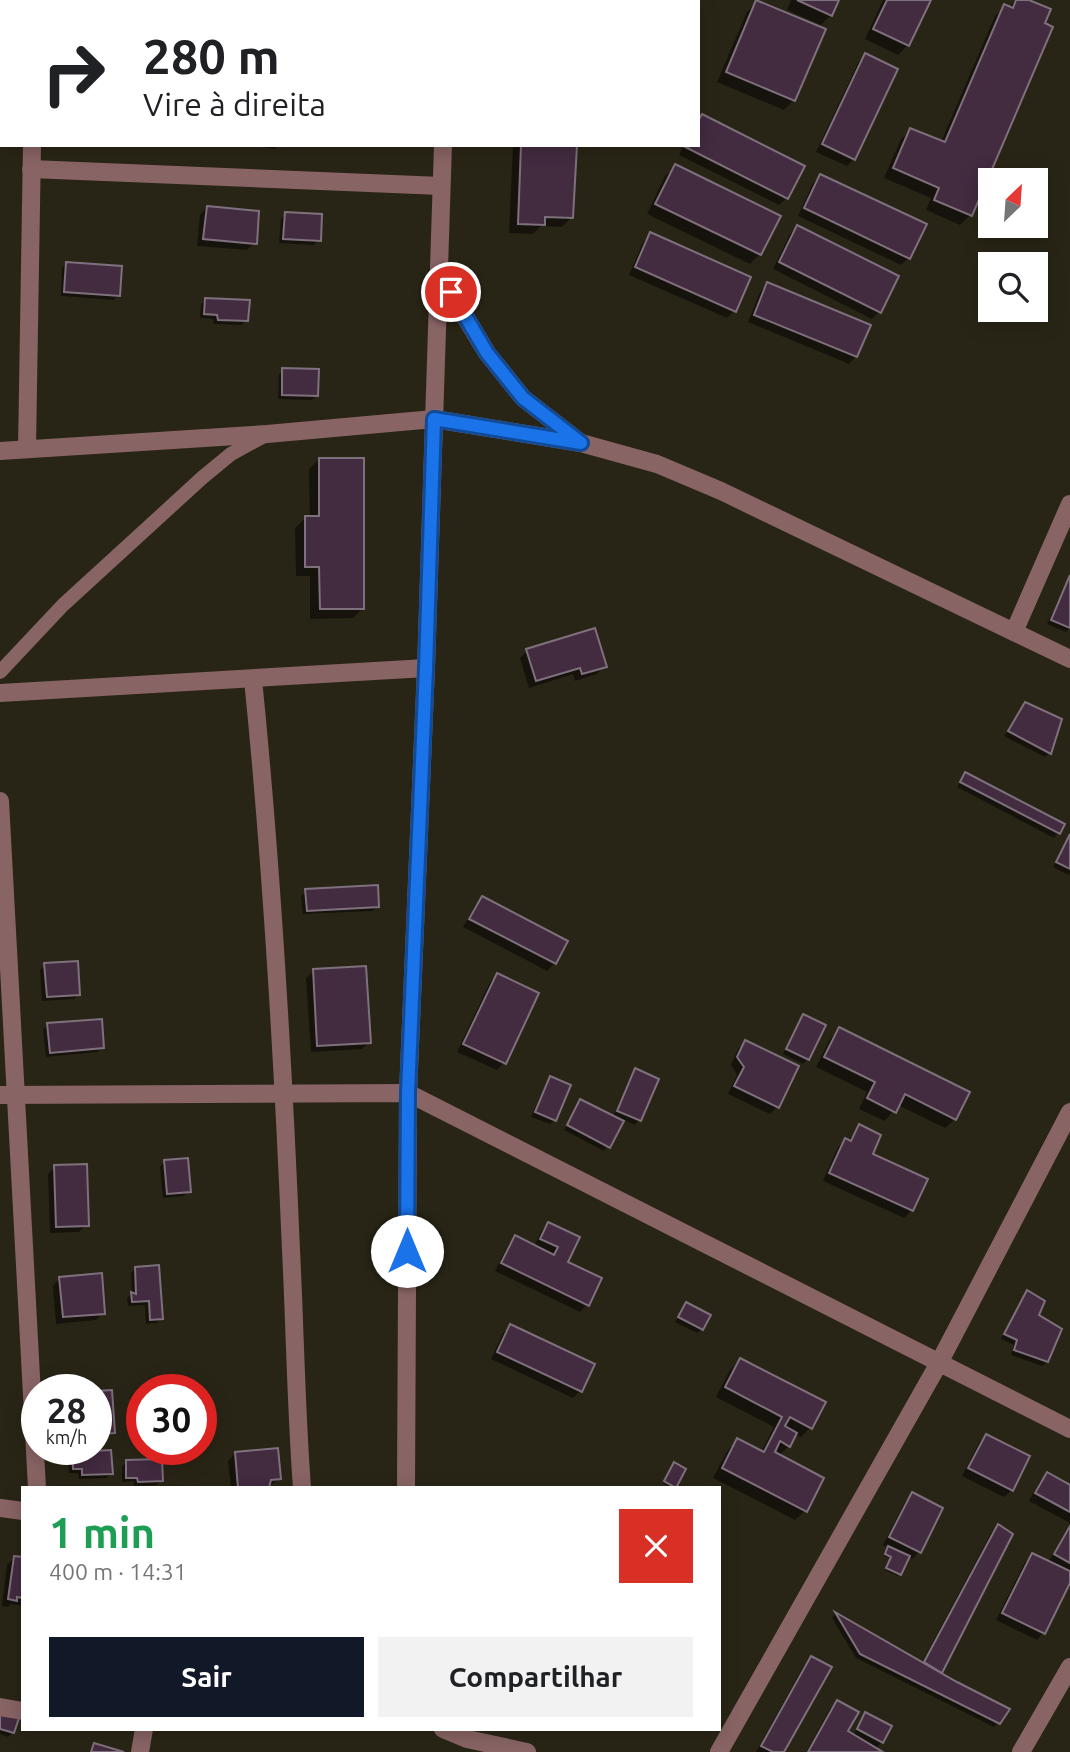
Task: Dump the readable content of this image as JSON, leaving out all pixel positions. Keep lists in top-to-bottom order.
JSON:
{
  "north": "top right",
  "page": {
    "turn": ["280 m", "Vire à direita"],
    "speed": "28 km/h",
    "limit": "30",
    "heading": ["1 min", "400 m · 14:31"],
    "buttons": ["Sair", "Compartilhar"]
  }
}
